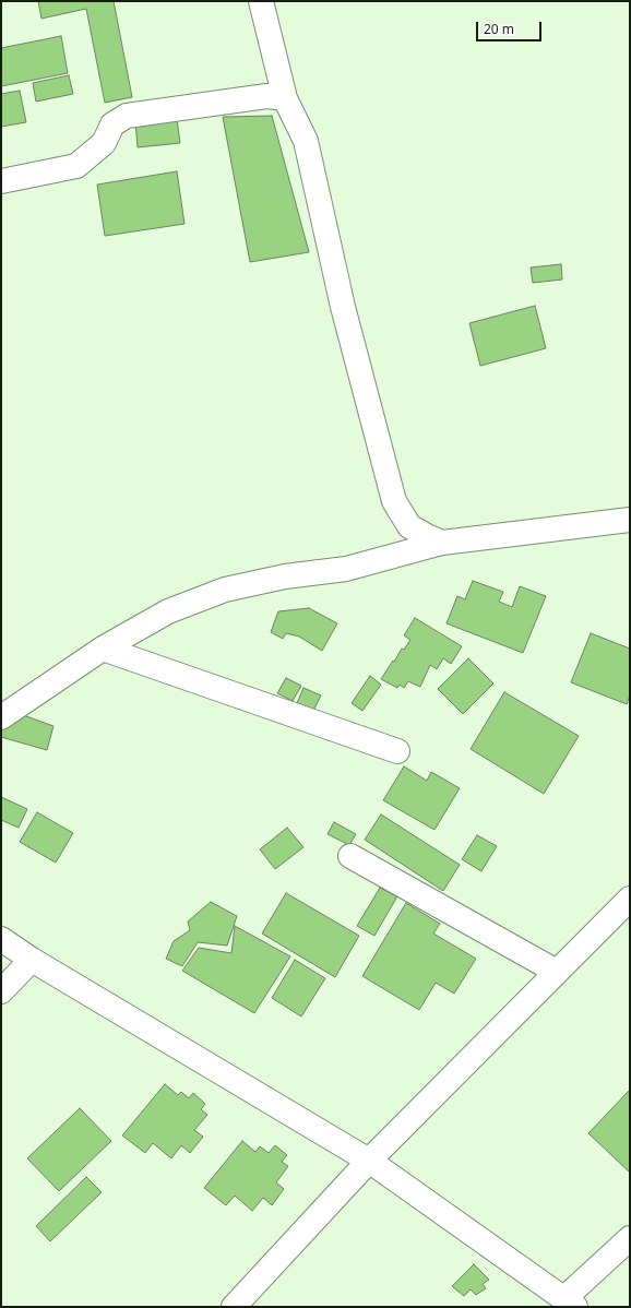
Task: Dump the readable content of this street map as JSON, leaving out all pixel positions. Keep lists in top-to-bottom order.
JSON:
{
  "scale_bar": "20 m"
}
